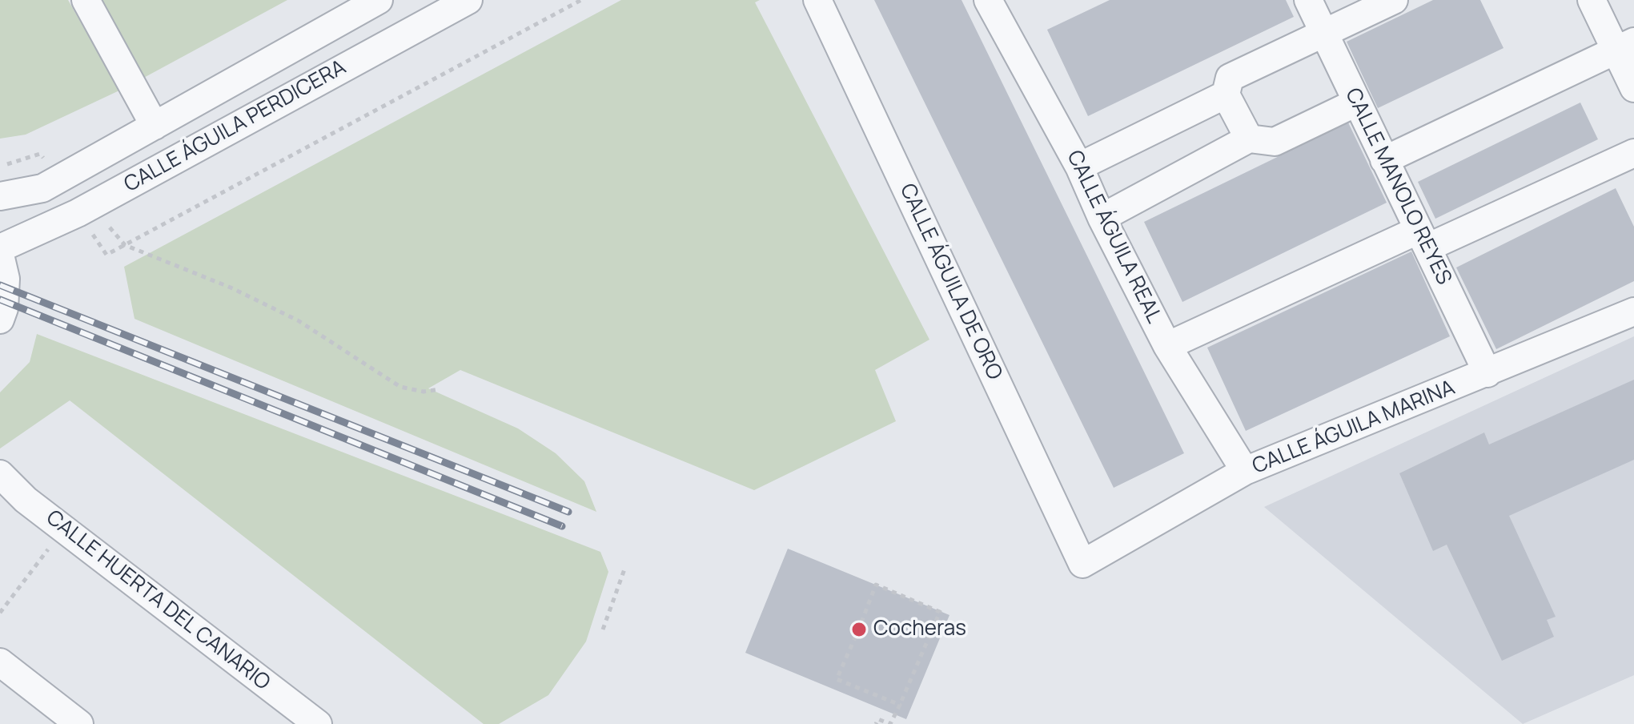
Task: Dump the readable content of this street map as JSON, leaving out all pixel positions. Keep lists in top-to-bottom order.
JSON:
{
  "streets": {
    "street": [
      "CALLE ÁGUILA PERDICERA",
      "CALLE MANOLO REYES",
      "CALLE ÁGUILA REAL",
      "CALLE ÁGUILA DE ORO",
      "CALLE ÁGUILA MARINA",
      "CALLE HUERTA DEL CANARIO"
    ]
  },
  "crossings": [
    ["CALLE MANOLO REYES", "CALLE ÁGUILA MARINA"],
    ["CALLE ÁGUILA REAL", "CALLE ÁGUILA MARINA"],
    ["CALLE ÁGUILA DE ORO", "CALLE ÁGUILA MARINA"]
  ],
  "places": ["Cocheras"]
}
